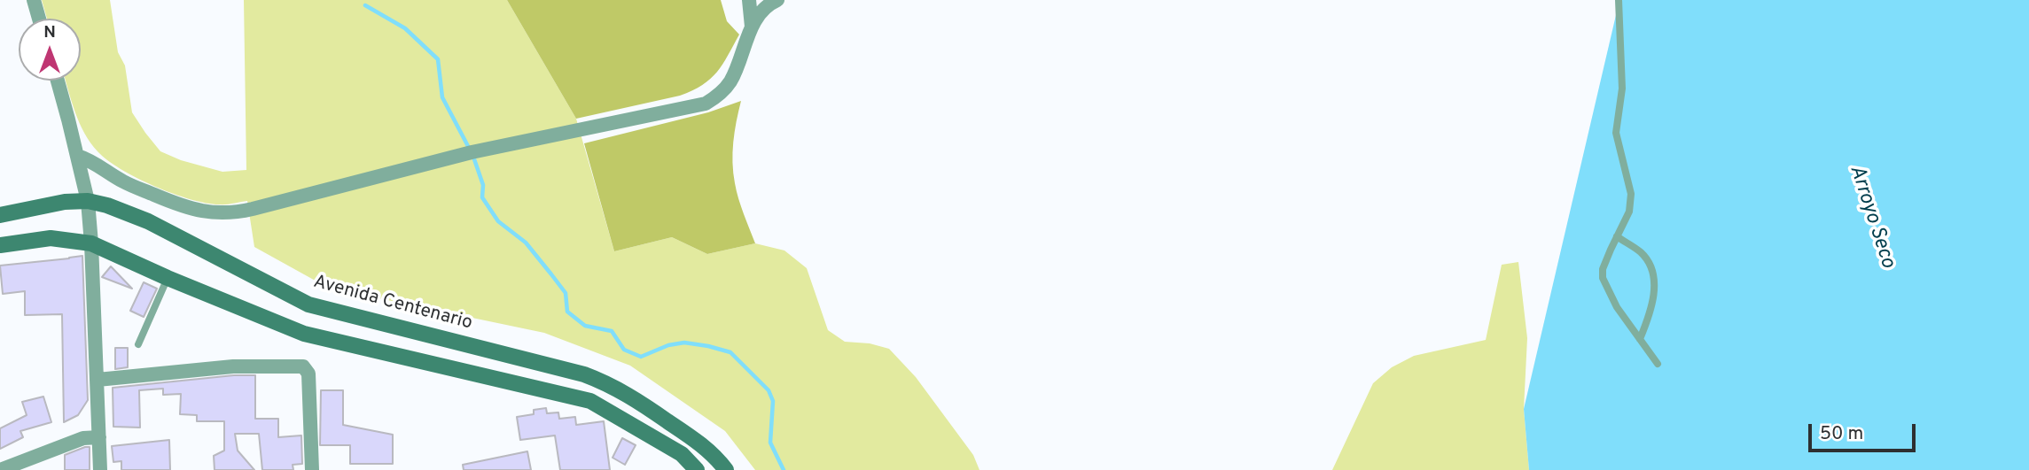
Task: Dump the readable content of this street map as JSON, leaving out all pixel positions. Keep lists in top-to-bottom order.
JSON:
{
  "streets": {
    "main road": ["Avenida Centenario"]
  },
  "water": ["Arroyo Seco"],
  "scale_bar": "50 m",
  "north": "top"
}
